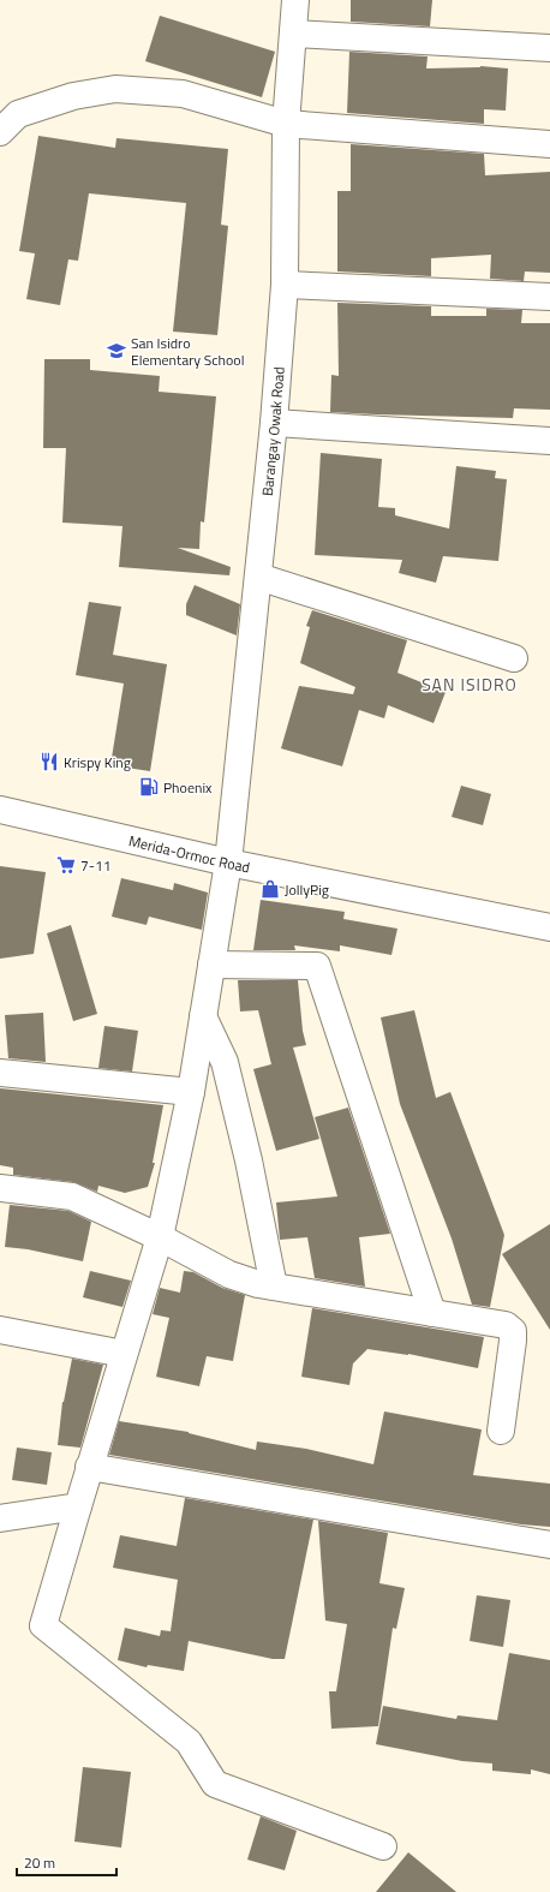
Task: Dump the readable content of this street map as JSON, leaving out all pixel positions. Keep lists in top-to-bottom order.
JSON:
{
  "streets": {
    "main road": ["Barangay Owak Road", "Merida-Ormoc Road"]
  },
  "crossings": [
    ["Barangay Owak Road", "Merida-Ormoc Road"]
  ],
  "districts": ["SAN ISIDRO"],
  "places": {
    "school or university": ["San Isidro Elementary School"],
    "restaurant": ["Krispy King"],
    "fuel station": ["Phoenix"],
    "supermarket": ["7-11"],
    "shop": ["JollyPig"]
  },
  "scale_bar": "20 m"
}
